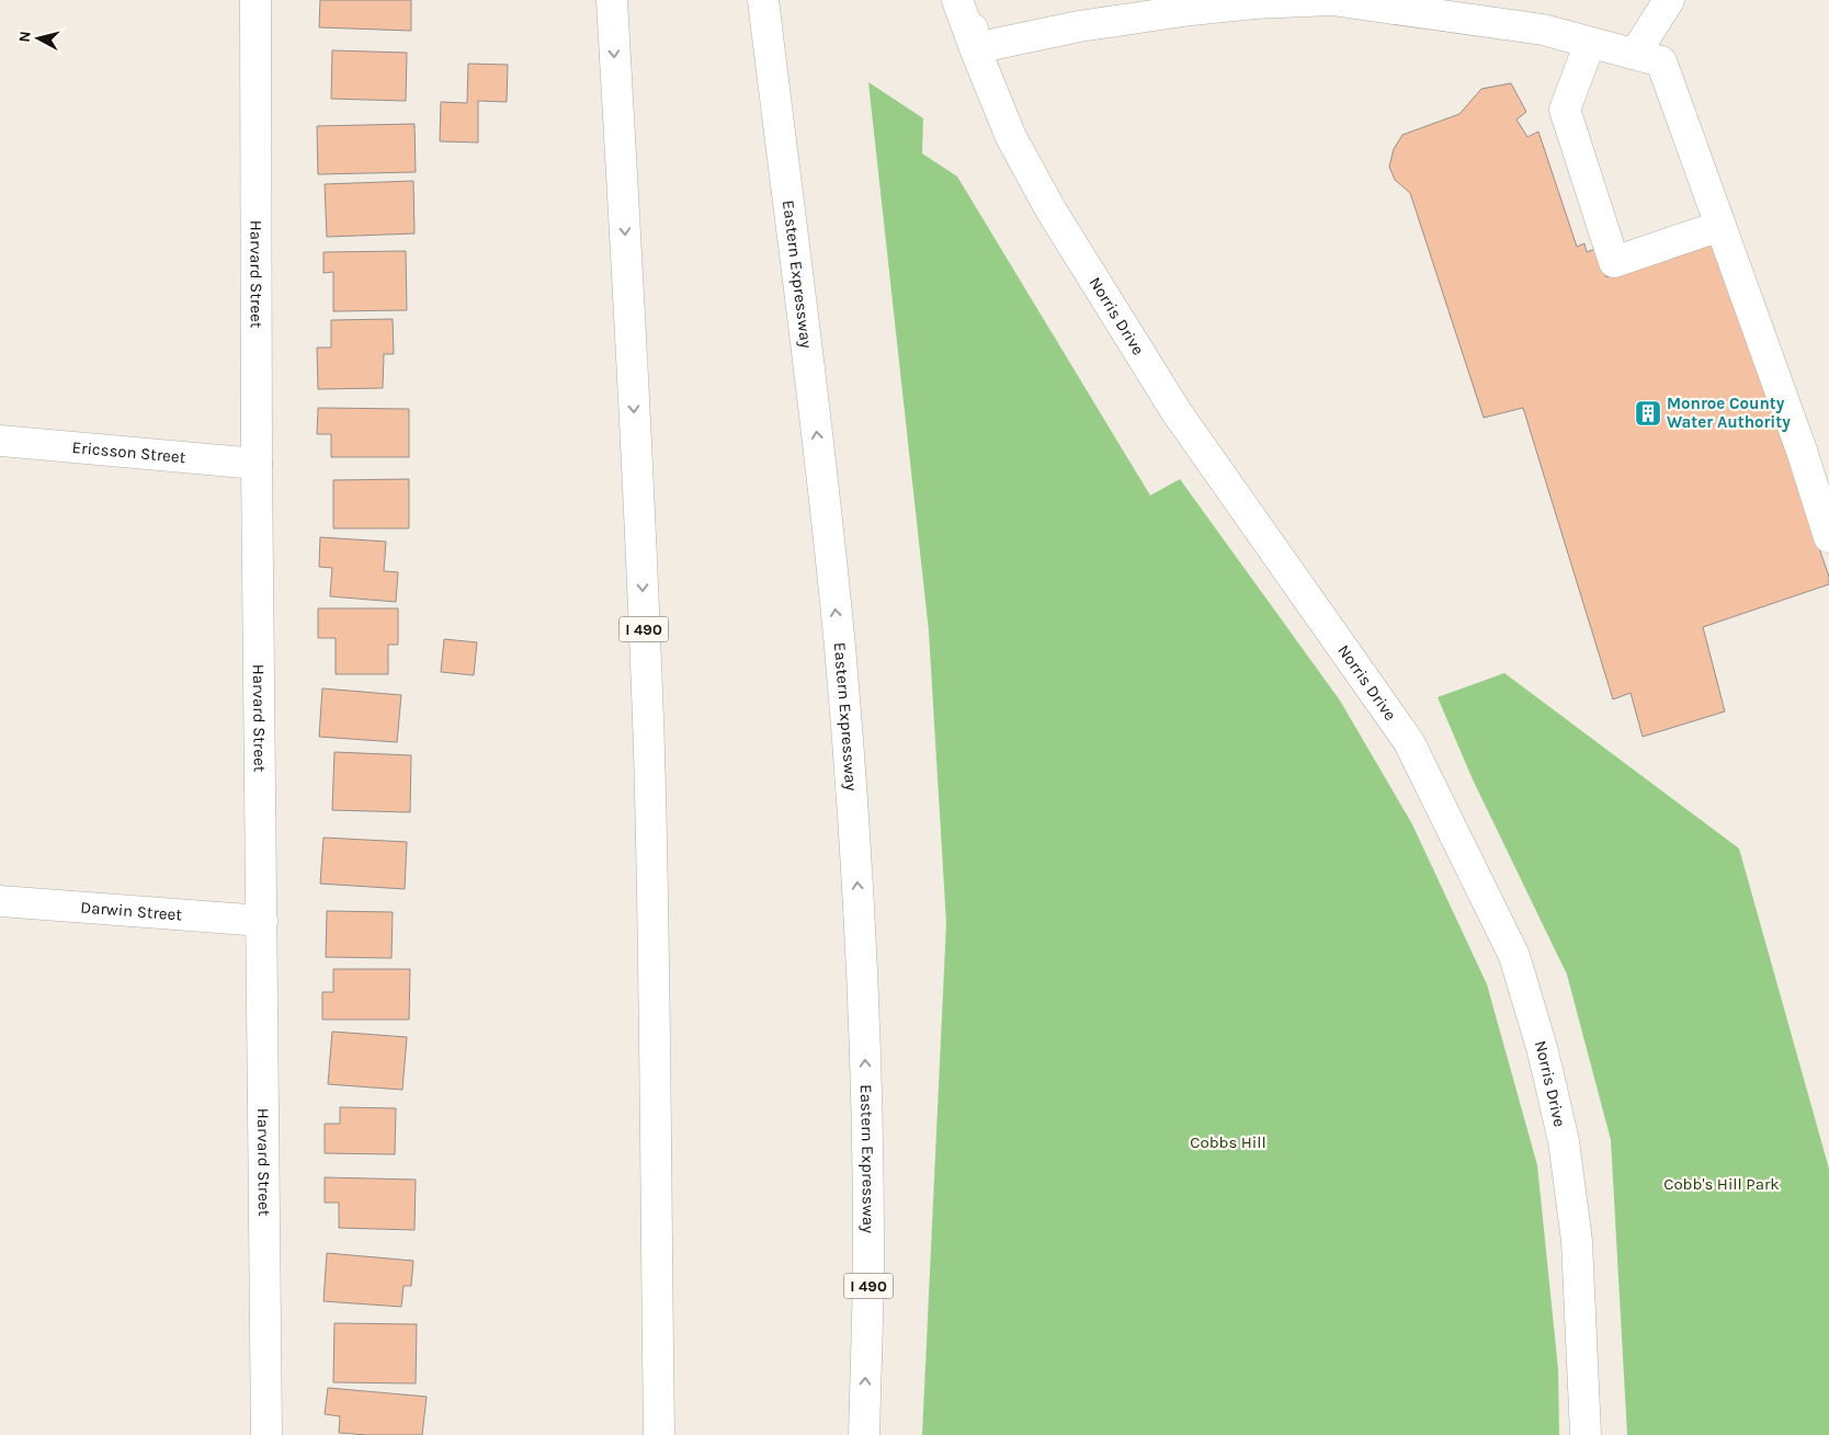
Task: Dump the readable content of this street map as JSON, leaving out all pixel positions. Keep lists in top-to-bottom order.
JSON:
{
  "streets": {
    "main road": [
      "Harvard Street",
      "Eastern Expressway",
      "Norris Drive",
      "Ericsson Street",
      "I 490",
      "Darwin Street"
    ]
  },
  "crossings": [
    ["Harvard Street", "Ericsson Street"],
    ["Harvard Street", "Darwin Street"]
  ],
  "parks": ["Cobbs Hill", "Cobb's Hill Park"],
  "places": {
    "building": ["Monroe County Water Authority"]
  },
  "north": "left"
}
